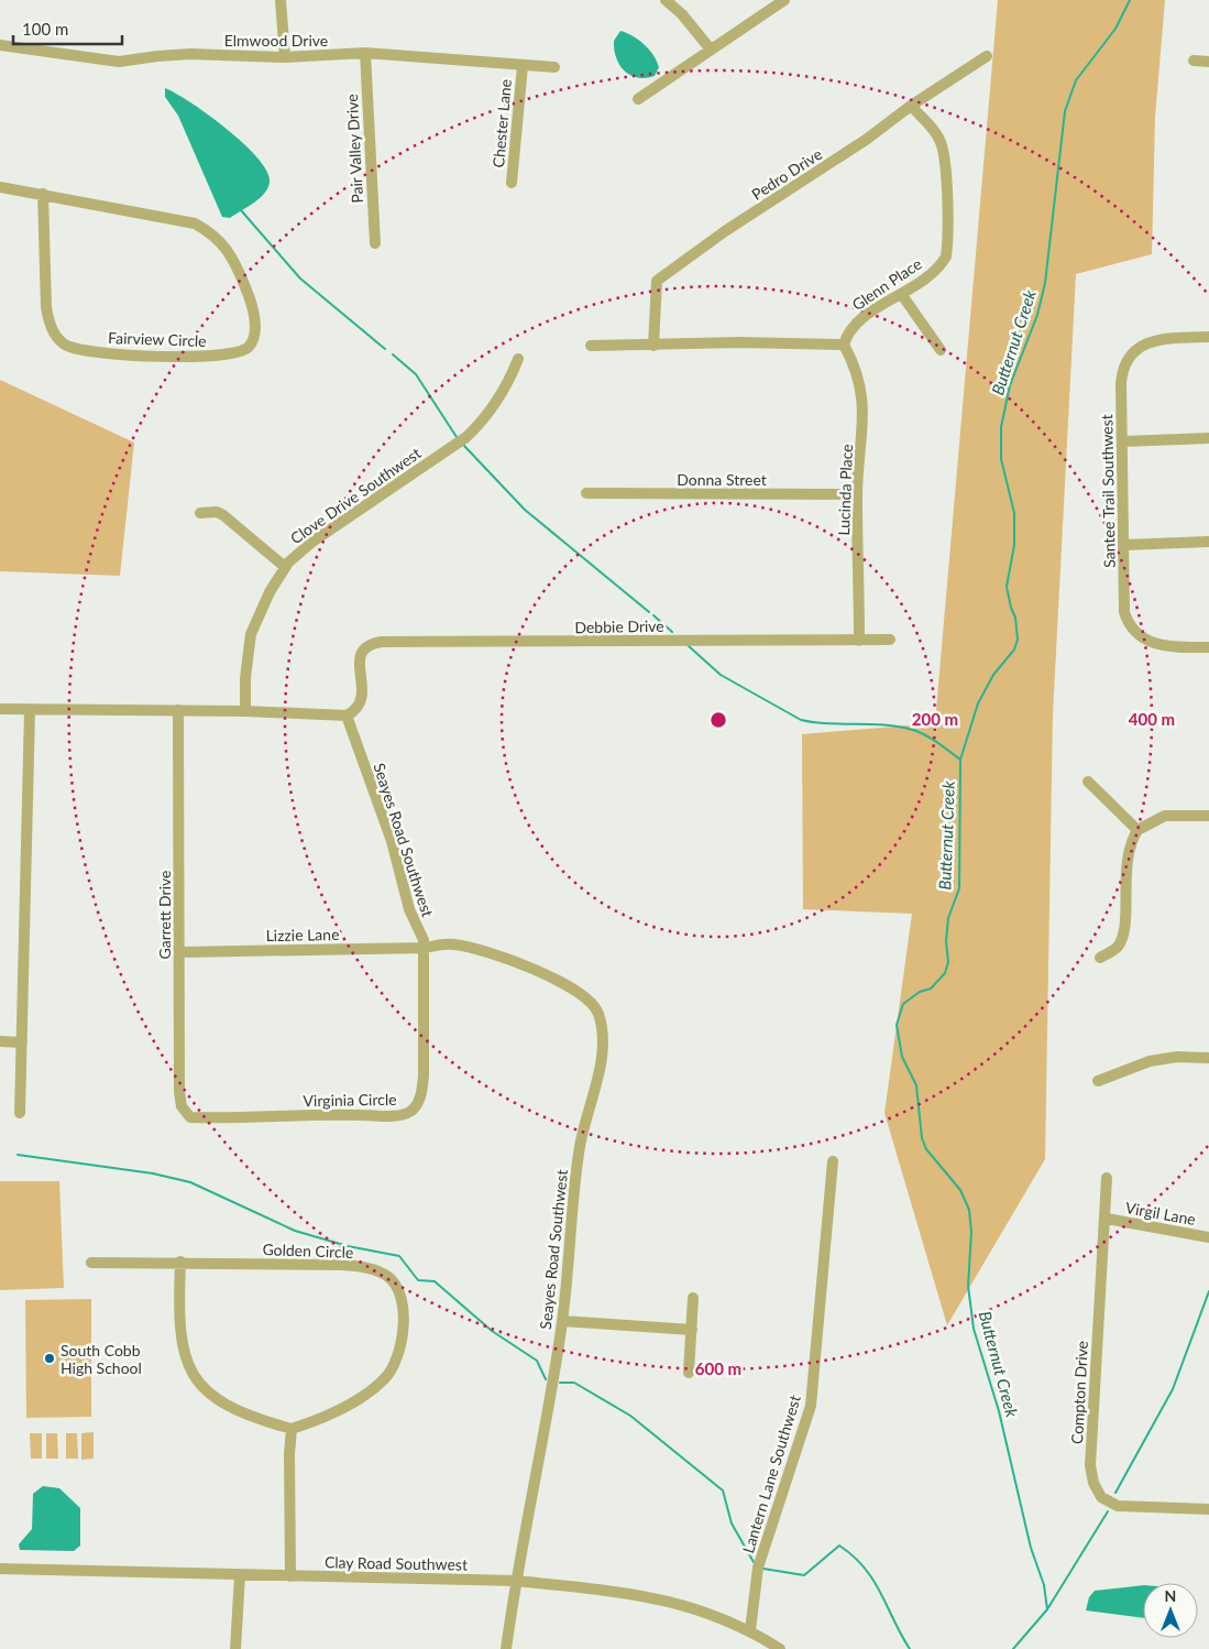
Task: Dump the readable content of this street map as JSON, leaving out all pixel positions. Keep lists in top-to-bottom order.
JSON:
{
  "streets": {
    "street": [
      "Elmwood Drive",
      "Chester Lane",
      "Pair Valley Drive",
      "Pedro Drive",
      "Glenn Place",
      "Fairview Circle",
      "Donna Street",
      "Lucinda Place",
      "Santee Trail Southwest",
      "Clove Drive Southwest",
      "Debbie Drive",
      "Seayes Road Southwest",
      "Garrett Drive",
      "Lizzie Lane",
      "Virginia Circle",
      "Virgil Lane",
      "Golden Circle",
      "Compton Drive",
      "Lantern Lane Southwest",
      "Clay Road Southwest"
    ]
  },
  "crossings": [
    ["Elmwood Drive", "Chester Lane"],
    ["Elmwood Drive", "Pair Valley Drive"],
    ["Pedro Drive", "Glenn Place"],
    ["Glenn Place", "Lucinda Place"],
    ["Donna Street", "Lucinda Place"],
    ["Lucinda Place", "Debbie Drive"],
    ["Debbie Drive", "Seayes Road Southwest"],
    ["Seayes Road Southwest", "Lizzie Lane"],
    ["Seayes Road Southwest", "Virginia Circle"],
    ["Seayes Road Southwest", "Clay Road Southwest"],
    ["Garrett Drive", "Lizzie Lane"],
    ["Garrett Drive", "Virginia Circle"],
    ["Lizzie Lane", "Virginia Circle"],
    ["Virgil Lane", "Compton Drive"],
    ["Lantern Lane Southwest", "Clay Road Southwest"]
  ],
  "water": ["Butternut Creek"],
  "places": ["South Cobb High School"],
  "scale_bar": "100 m",
  "north": "top",
  "rings": ["200 m", "400 m", "600 m"]
}
